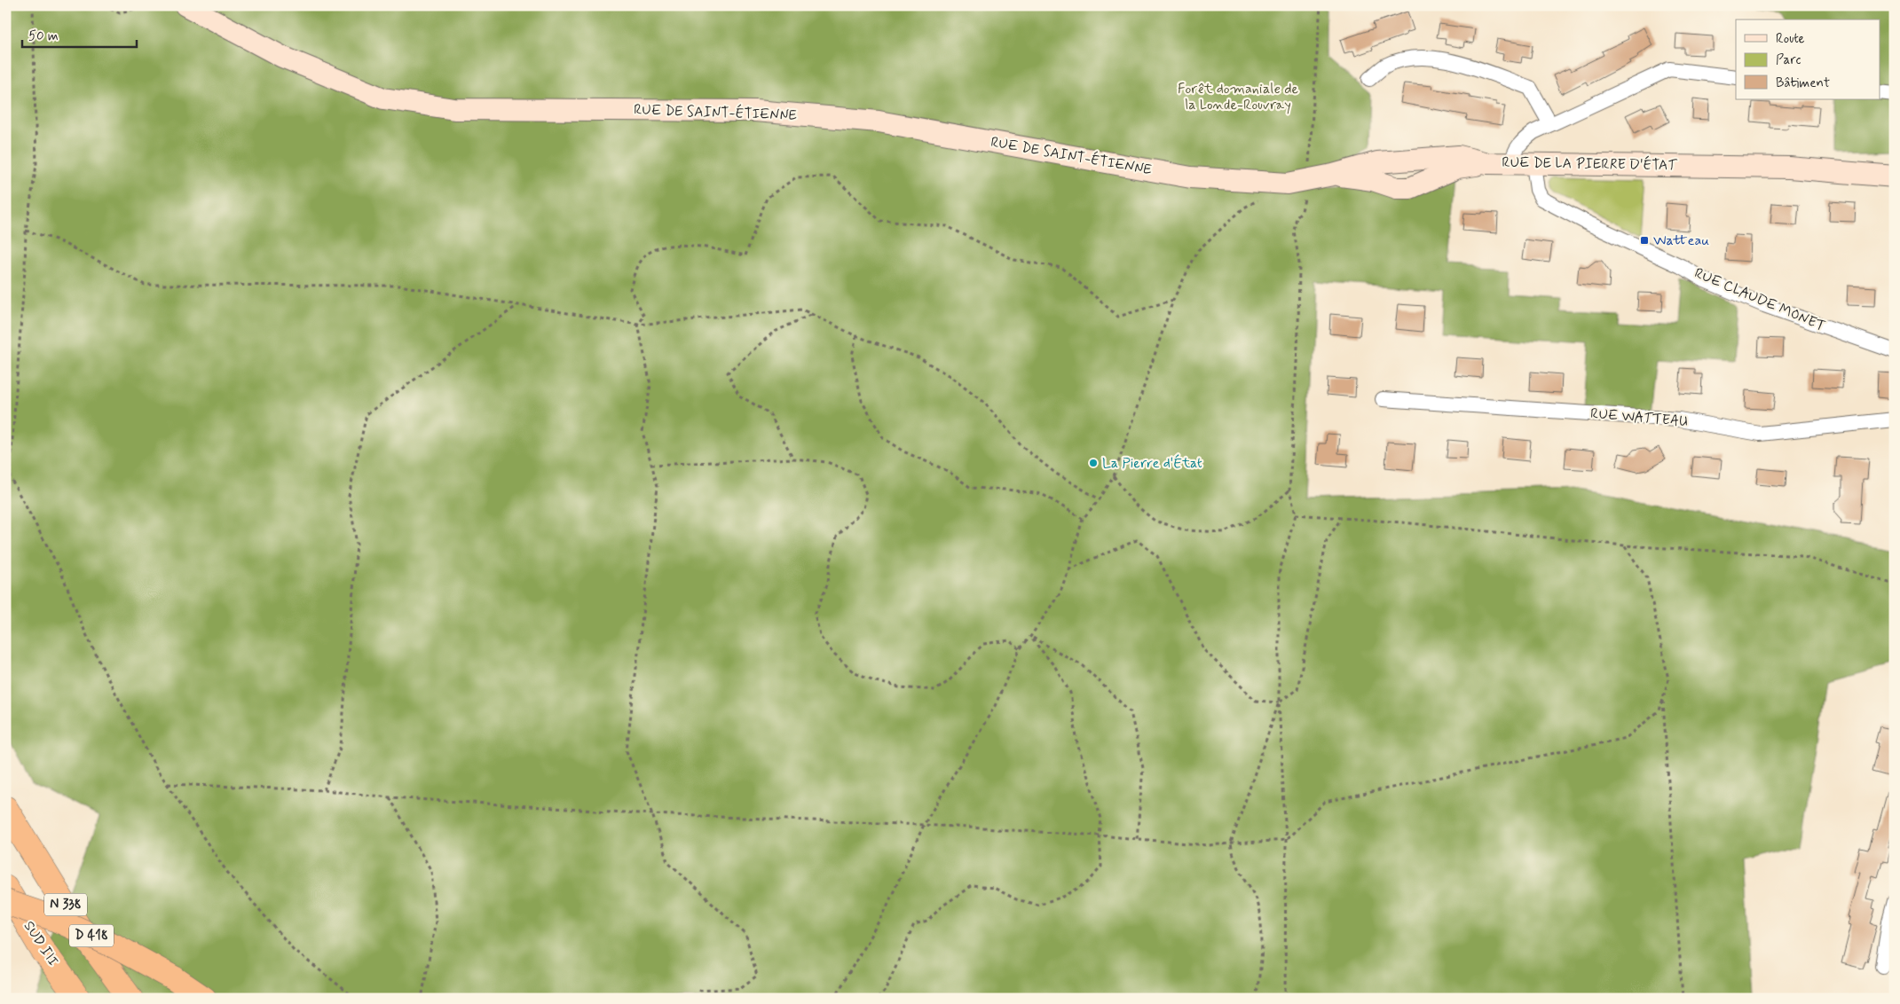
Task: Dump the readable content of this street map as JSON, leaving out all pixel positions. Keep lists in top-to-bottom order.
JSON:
{
  "streets": {
    "highway": ["N 338", "D 418", "SUD III"],
    "street": [
      "RUE DE SAINT-ÉTIENNE",
      "RUE DE LA PIERRE D'ÉTAT",
      "RUE CLAUDE MONET",
      "RUE WATTEAU"
    ]
  },
  "crossings": [
    ["RUE DE SAINT-ÉTIENNE", "RUE DE LA PIERRE D'ÉTAT"],
    ["RUE DE LA PIERRE D'ÉTAT", "RUE CLAUDE MONET"]
  ],
  "parks": ["Forêt domaniale de la Londe-Rouvray"],
  "places": {
    "transit": ["Watteau"],
    "other": ["La Pierre d'État"]
  },
  "legend": ["Route", "Parc", "Bâtiment"],
  "scale_bar": "50 m"
}
